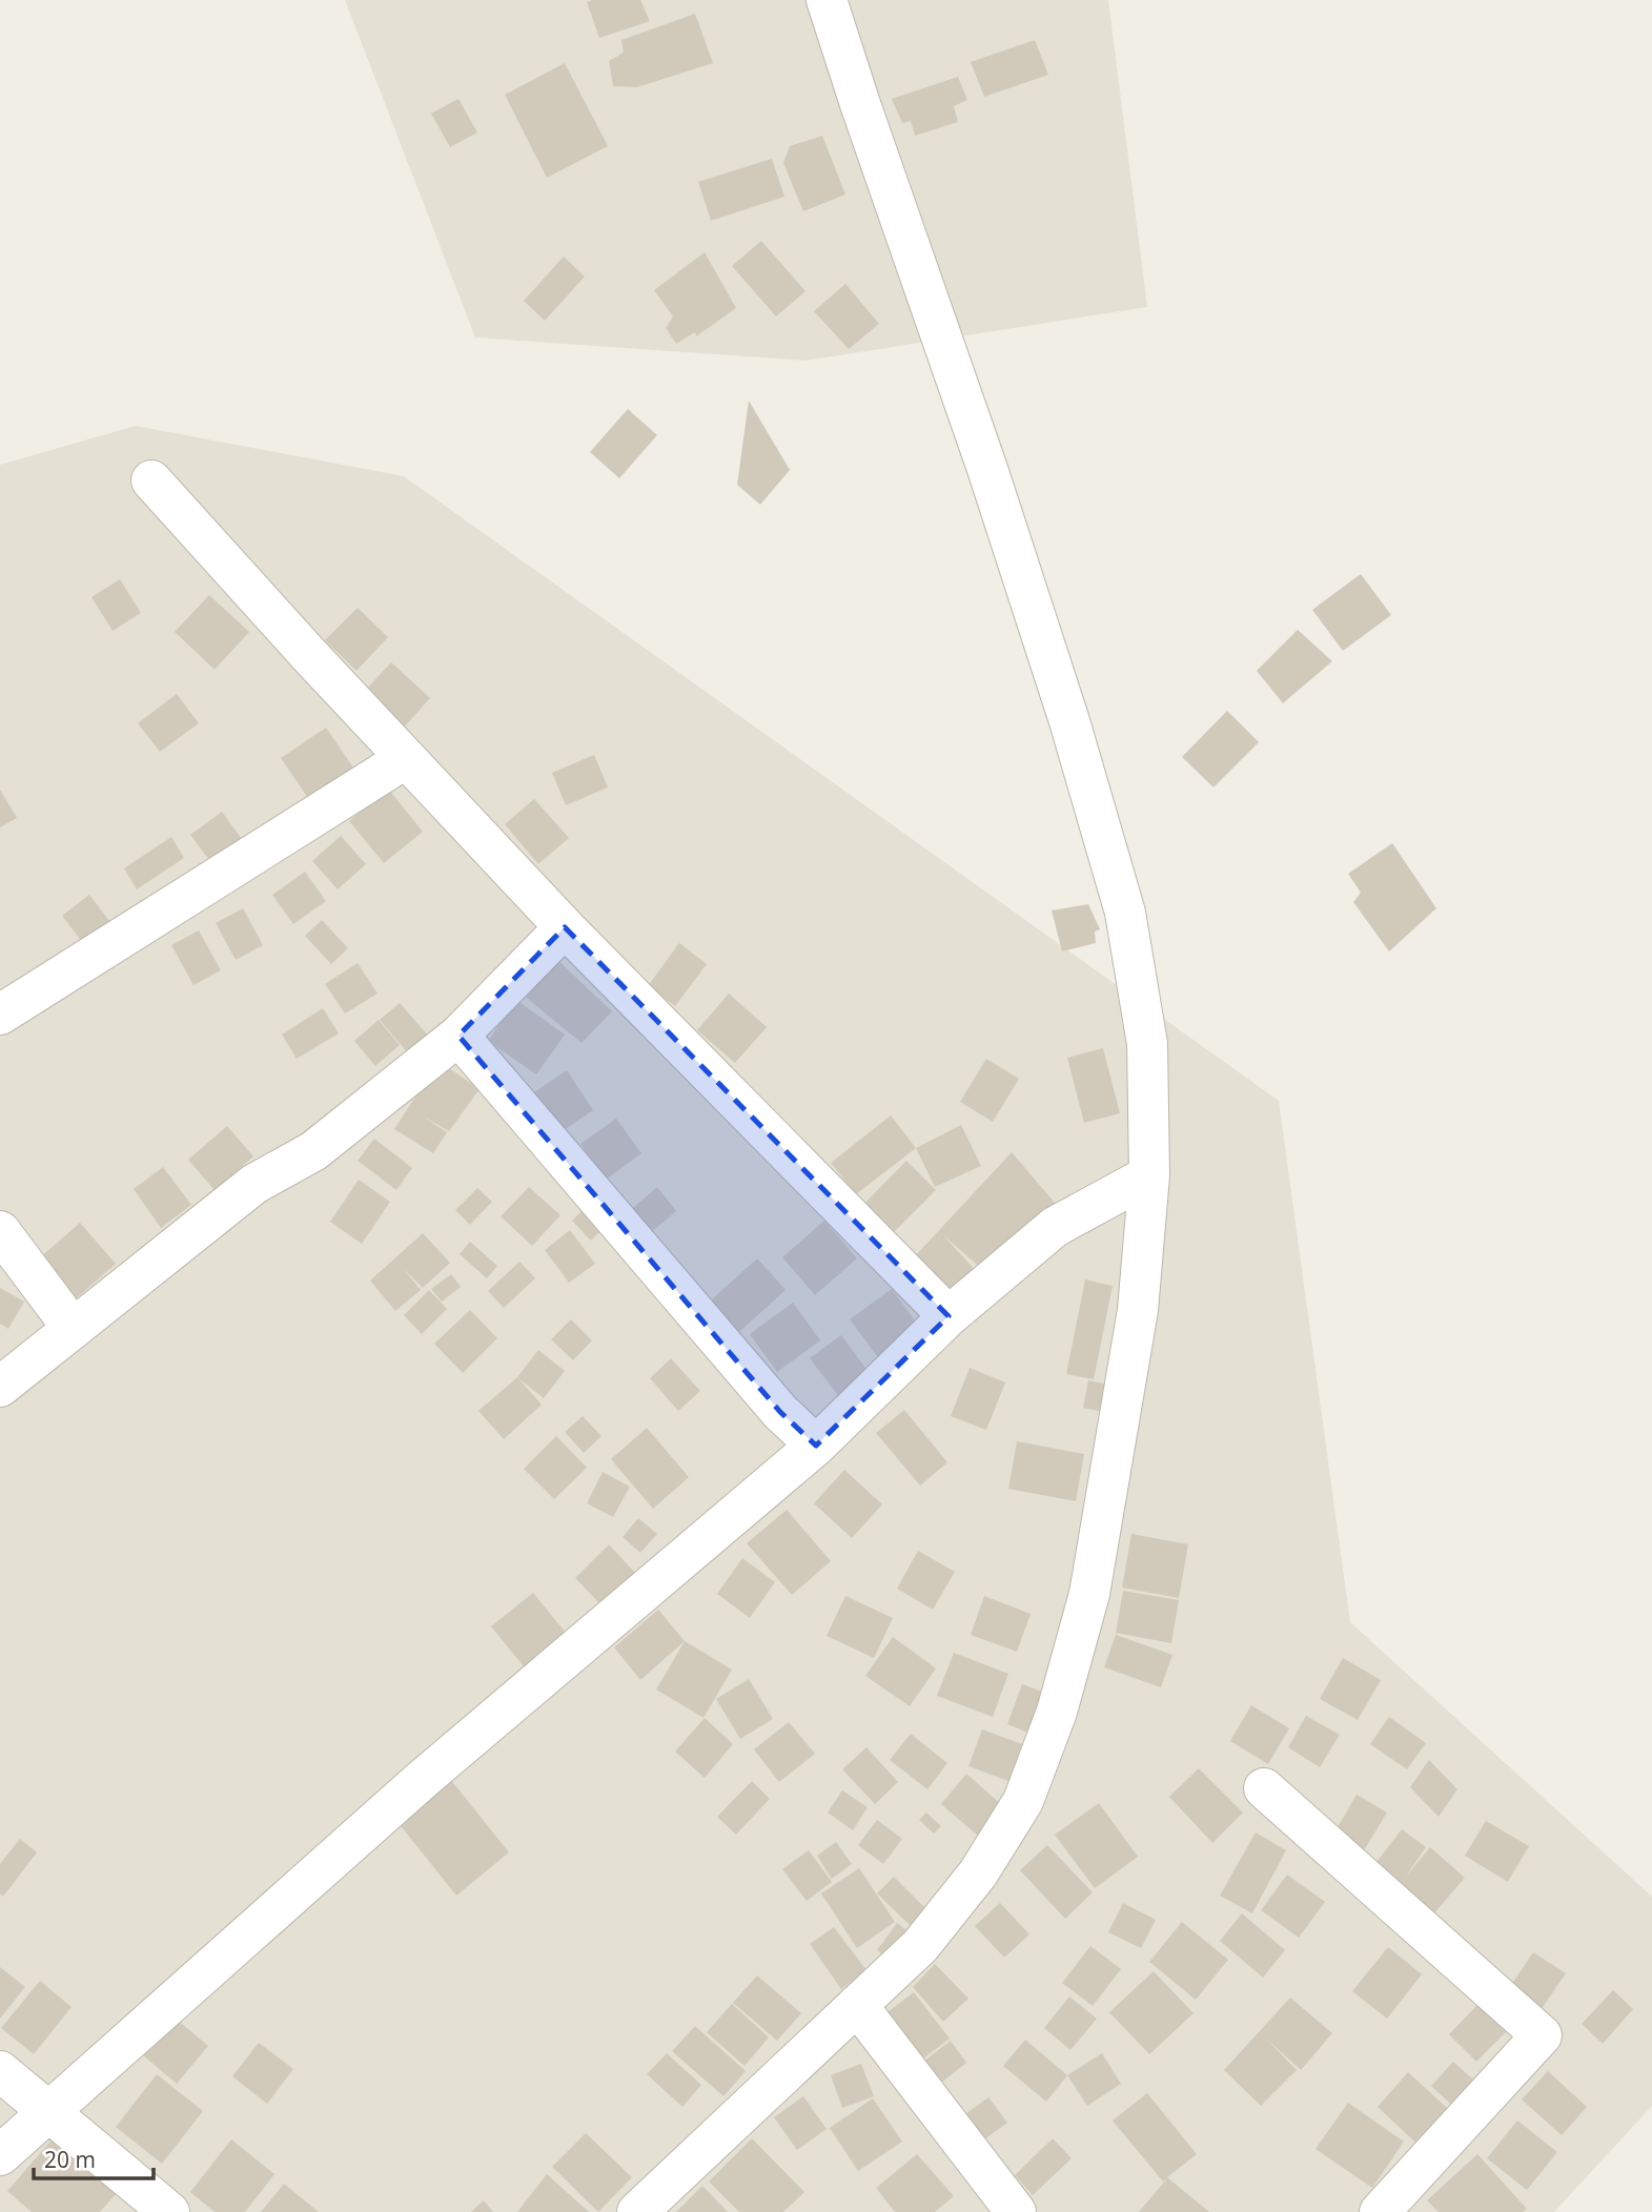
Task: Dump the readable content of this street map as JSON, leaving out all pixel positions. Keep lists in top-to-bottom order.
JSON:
{
  "scale_bar": "20 m"
}
